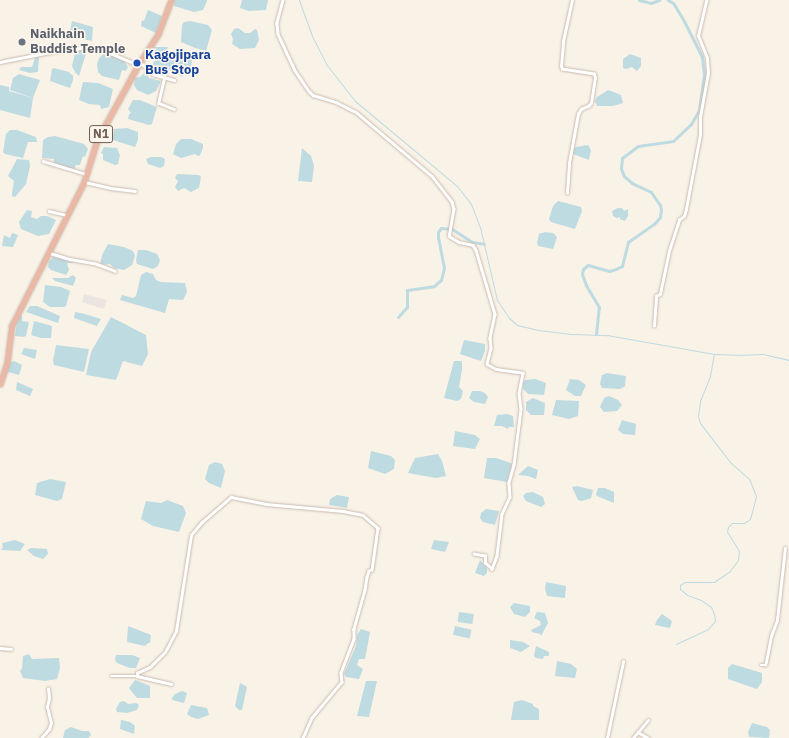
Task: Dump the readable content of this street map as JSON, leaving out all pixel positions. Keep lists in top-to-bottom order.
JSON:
{
  "streets": {
    "highway": ["N1"]
  },
  "places": ["Naikhain Buddist Temple", "Kagojipara Bus Stop"]
}
